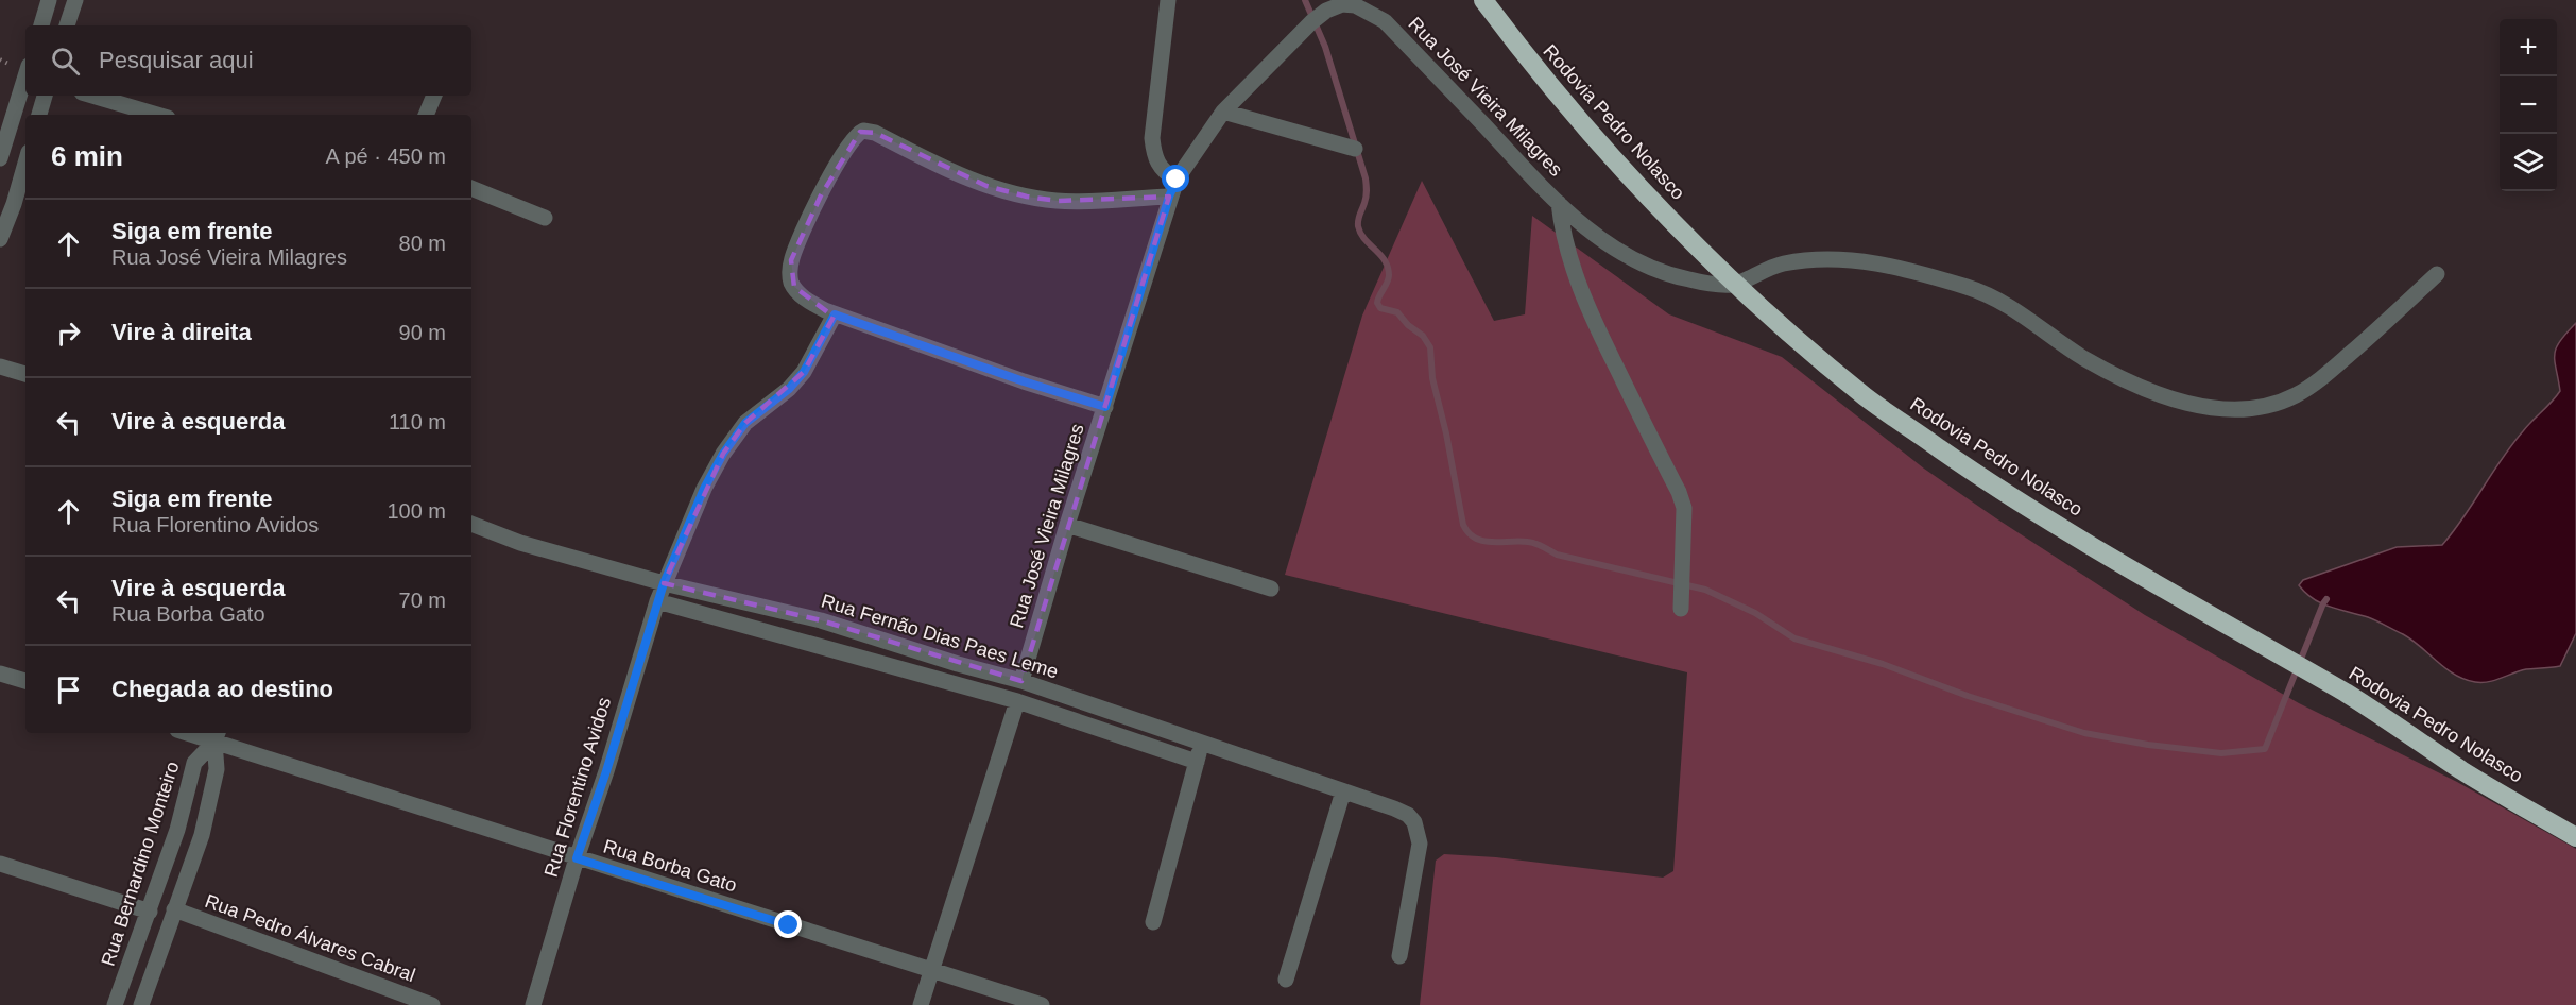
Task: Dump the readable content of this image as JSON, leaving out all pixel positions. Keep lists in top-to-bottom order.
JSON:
{
  "streets": {
    "highway": ["Rodovia Pedro Nolasco"],
    "street": [
      "Rua José Vieira Milagres",
      "Rua Fernão Dias Paes Leme",
      "Rua Florentino Avidos",
      "Rua Bernardino Monteiro",
      "Rua Borba Gato",
      "Rua Pedro Álvares Cabral"
    ]
  },
  "crossings": [
    ["Rua José Vieira Milagres", "Rodovia Pedro Nolasco"],
    ["Rua José Vieira Milagres", "Rua Fernão Dias Paes Leme"],
    ["Rua Fernão Dias Paes Leme", "Rua Florentino Avidos"],
    ["Rua Florentino Avidos", "Rua Borba Gato"],
    ["Rua Bernardino Monteiro", "Rua Borba Gato"]
  ],
  "page": {
    "map_buttons": ["+", "−"],
    "search": "Pesquisar aqui",
    "heading": ["6 min", "A pé · 450 m"],
    "list": [
      ["Siga em frente", "Rua José Vieira Milagres", "80 m"],
      ["Vire à direita", "90 m"],
      ["Vire à esquerda", "110 m"],
      ["Siga em frente", "Rua Florentino Avidos", "100 m"],
      ["Vire à esquerda", "Rua Borba Gato", "70 m"],
      "Chegada ao destino"
    ]
  }
}
